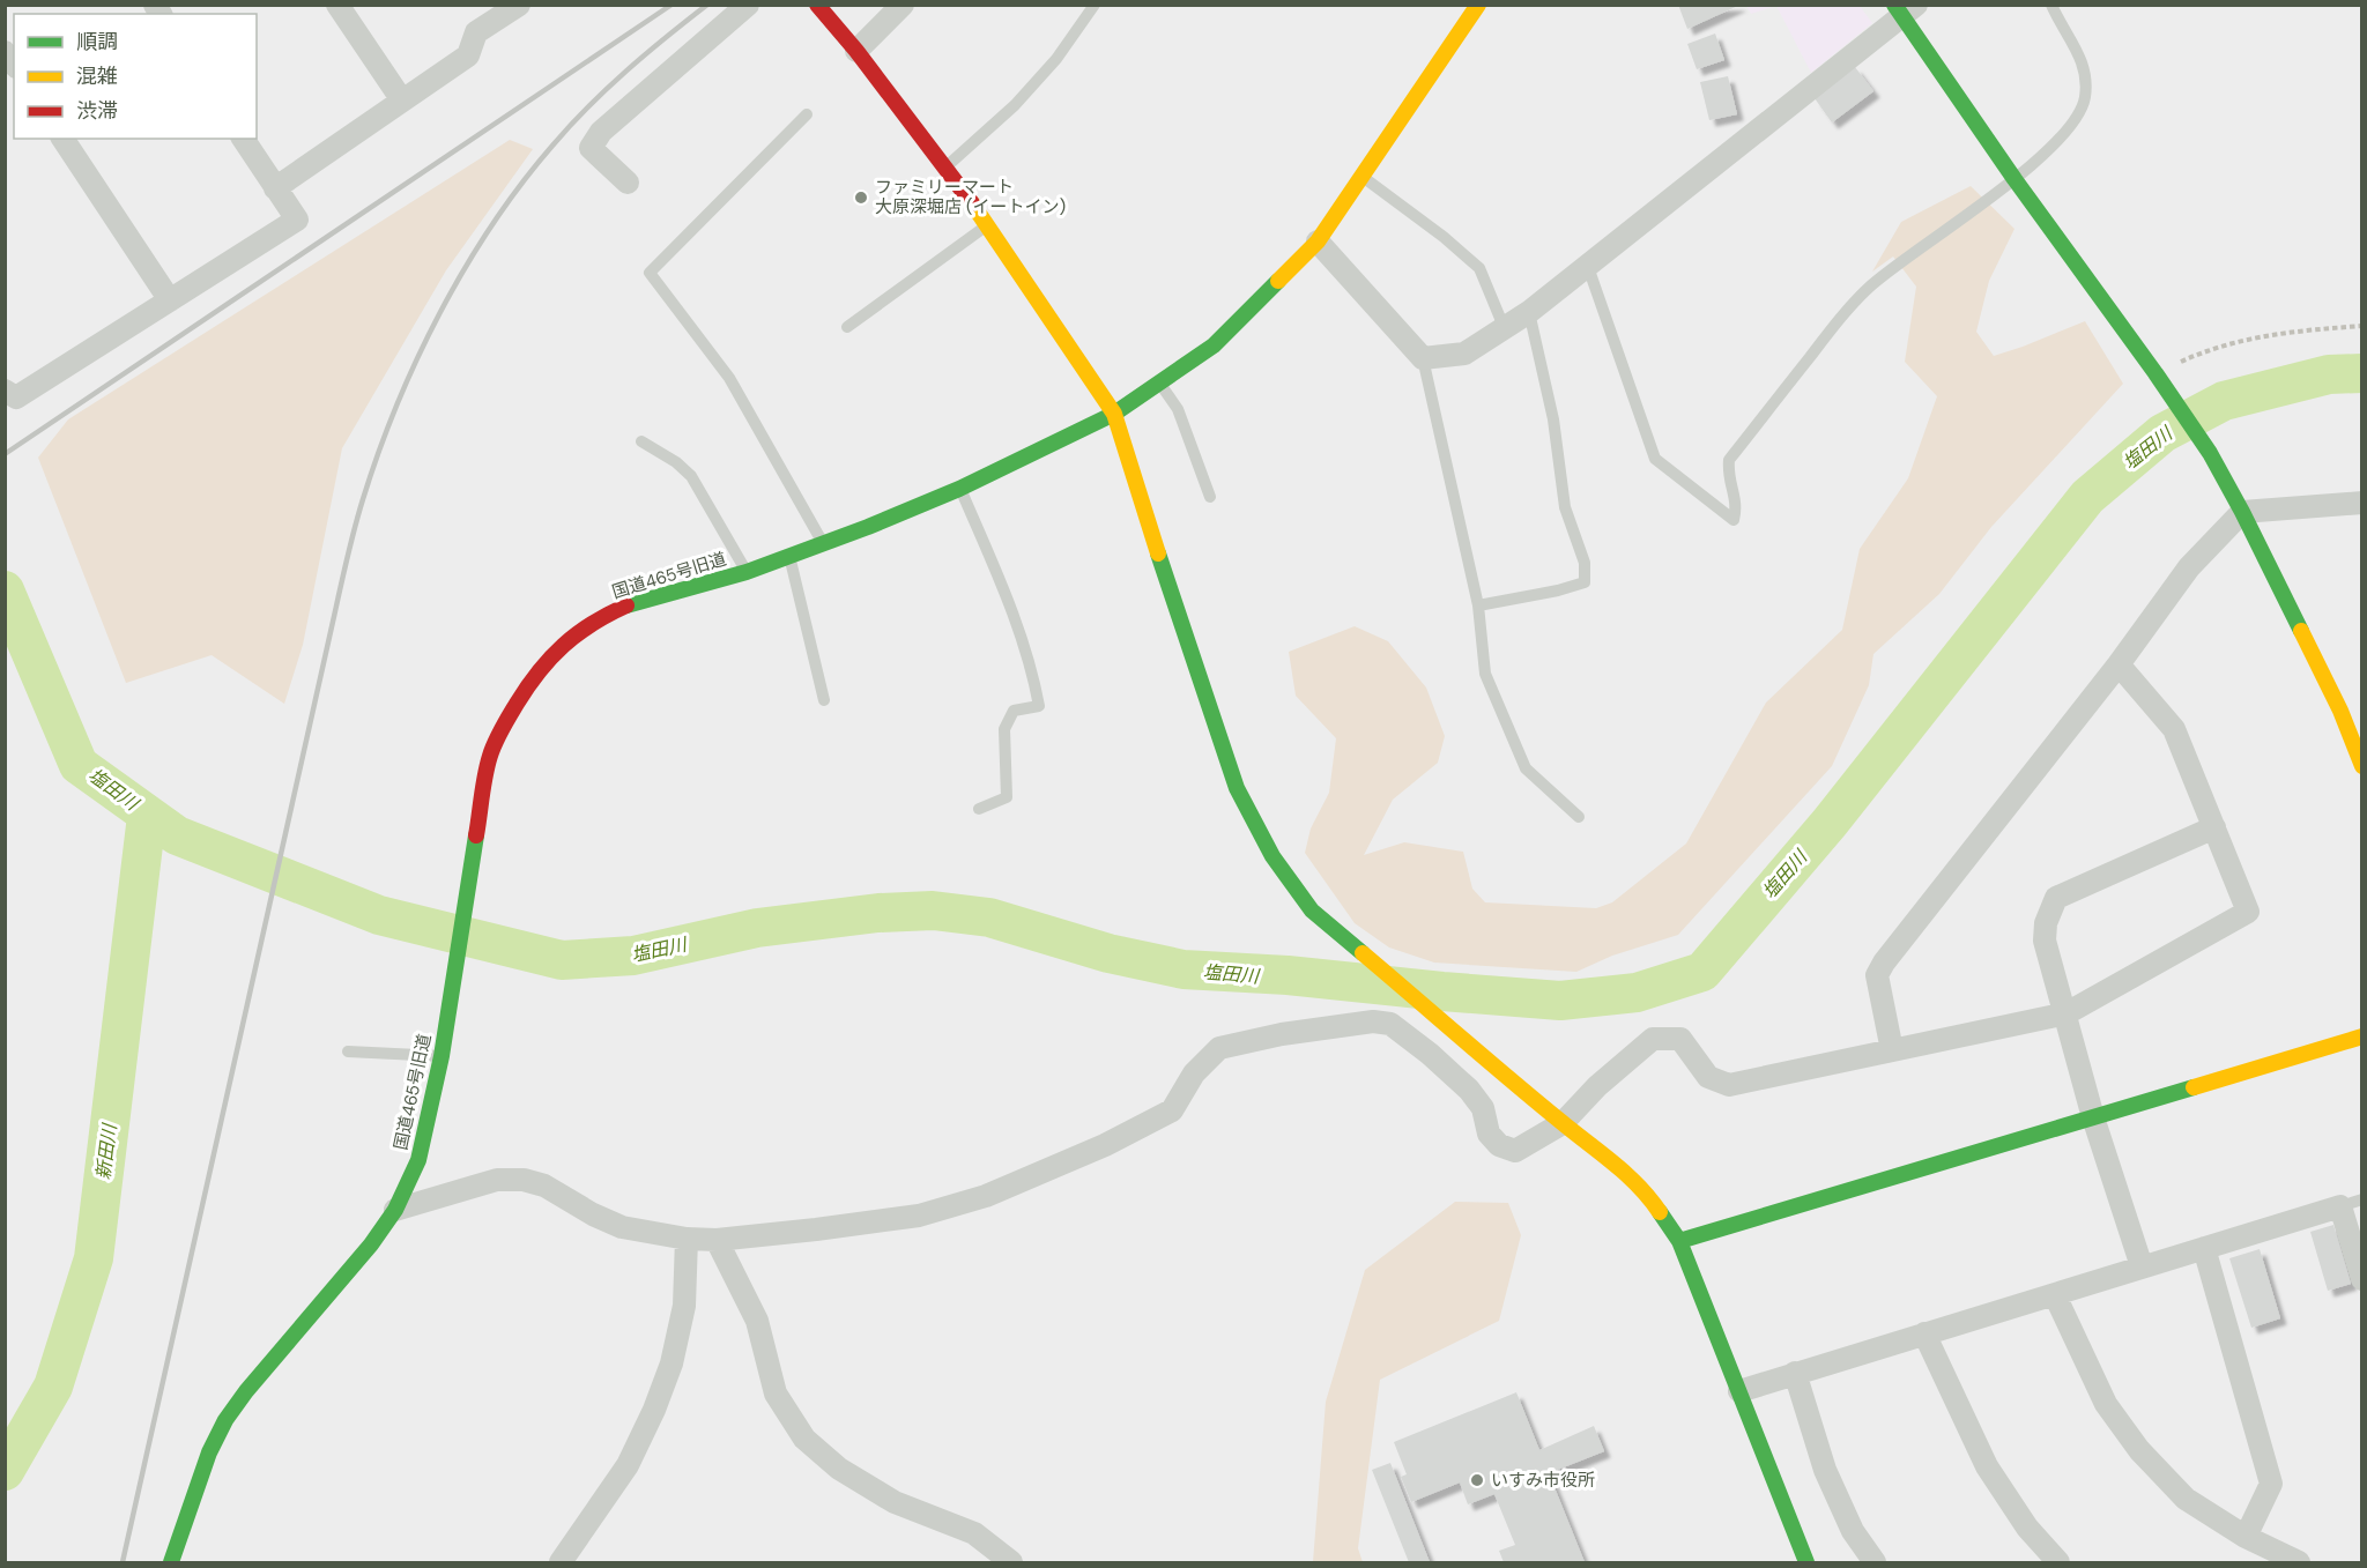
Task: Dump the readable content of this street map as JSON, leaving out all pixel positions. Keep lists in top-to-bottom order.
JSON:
{
  "streets": {
    "street": ["国道465号旧道"]
  },
  "water": ["塩田川", "新田川"],
  "places": ["ファミリーマート 大原深堀店 (イートイン)", "いすみ市役所"],
  "legend": ["順調", "混雑", "渋滞"]
}
